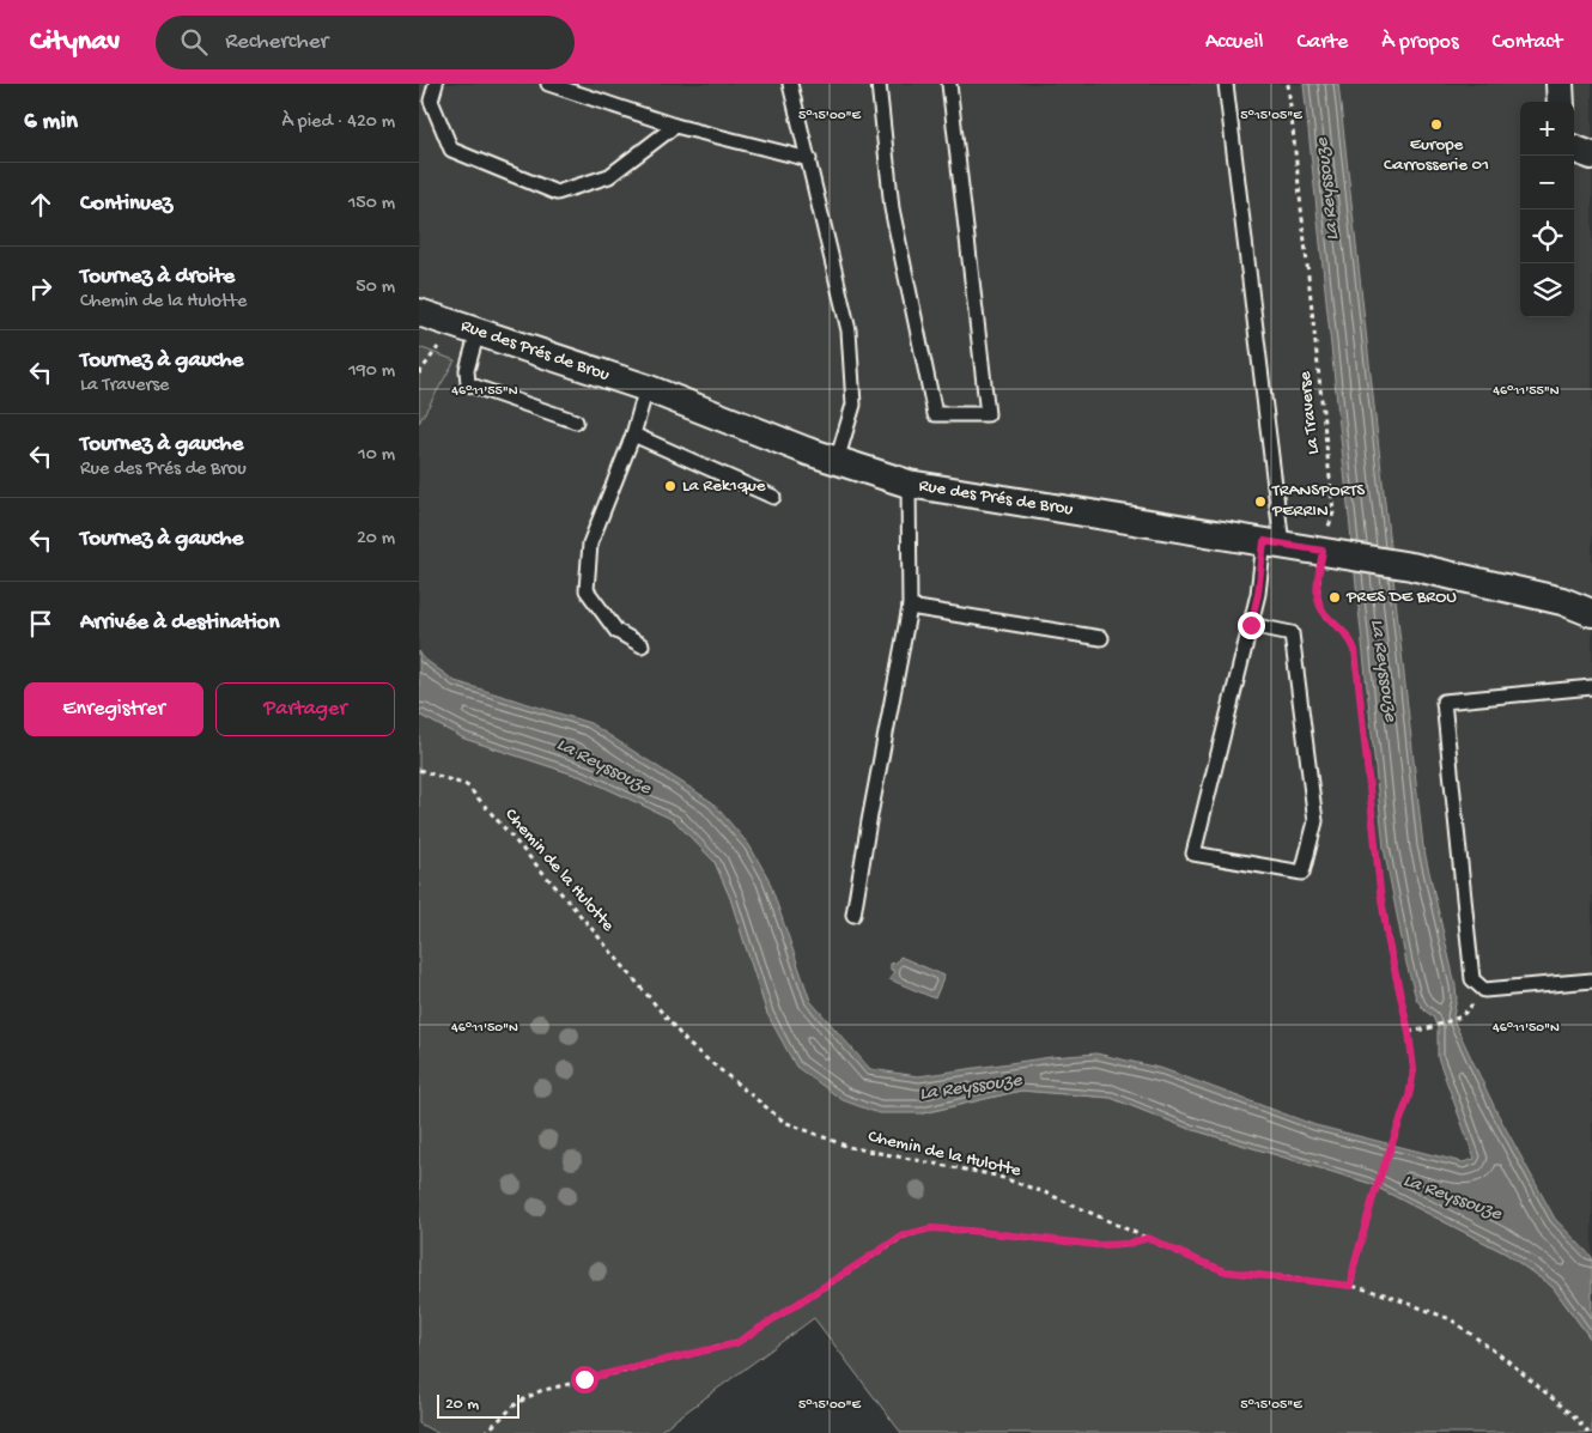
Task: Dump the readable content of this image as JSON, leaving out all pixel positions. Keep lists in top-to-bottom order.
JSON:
{
  "streets": {
    "street": ["Rue des Prés de Brou"],
    "path": ["La Traverse", "Chemin de la Hulotte"]
  },
  "crossings": [
    ["Rue des Prés de Brou", "La Traverse"],
    ["La Traverse", "Chemin de la Hulotte"]
  ],
  "water": ["La Reyssouze"],
  "places": [
    "Europe Carrosserie 01",
    "La Rek1que",
    "TRANSPORTS PERRIN",
    "PRES DE BROU"
  ],
  "scale_bar": "20 m",
  "page": {
    "header": "Citynav",
    "search": "Rechercher",
    "nav": [
      "Accueil",
      "Carte",
      "À propos",
      "Contact"
    ],
    "heading": ["6 min", "À pied · 420 m"],
    "map_buttons": ["+", "−"],
    "list": [
      ["Continuez", "150 m"],
      ["Tournez à droite", "Chemin de la Hulotte", "50 m"],
      ["Tournez à gauche", "La Traverse", "190 m"],
      ["Tournez à gauche", "Rue des Prés de Brou", "10 m"],
      ["Tournez à gauche", "20 m"],
      "Arrivée à destination"
    ],
    "buttons": ["Enregistrer", "Partager"],
    "scale": "20 m"
  },
  "coordinates": [
    "5°15'00\"E",
    "5°15'05\"E",
    "46°11'55\"N",
    "46°11'50\"N"
  ]
}
